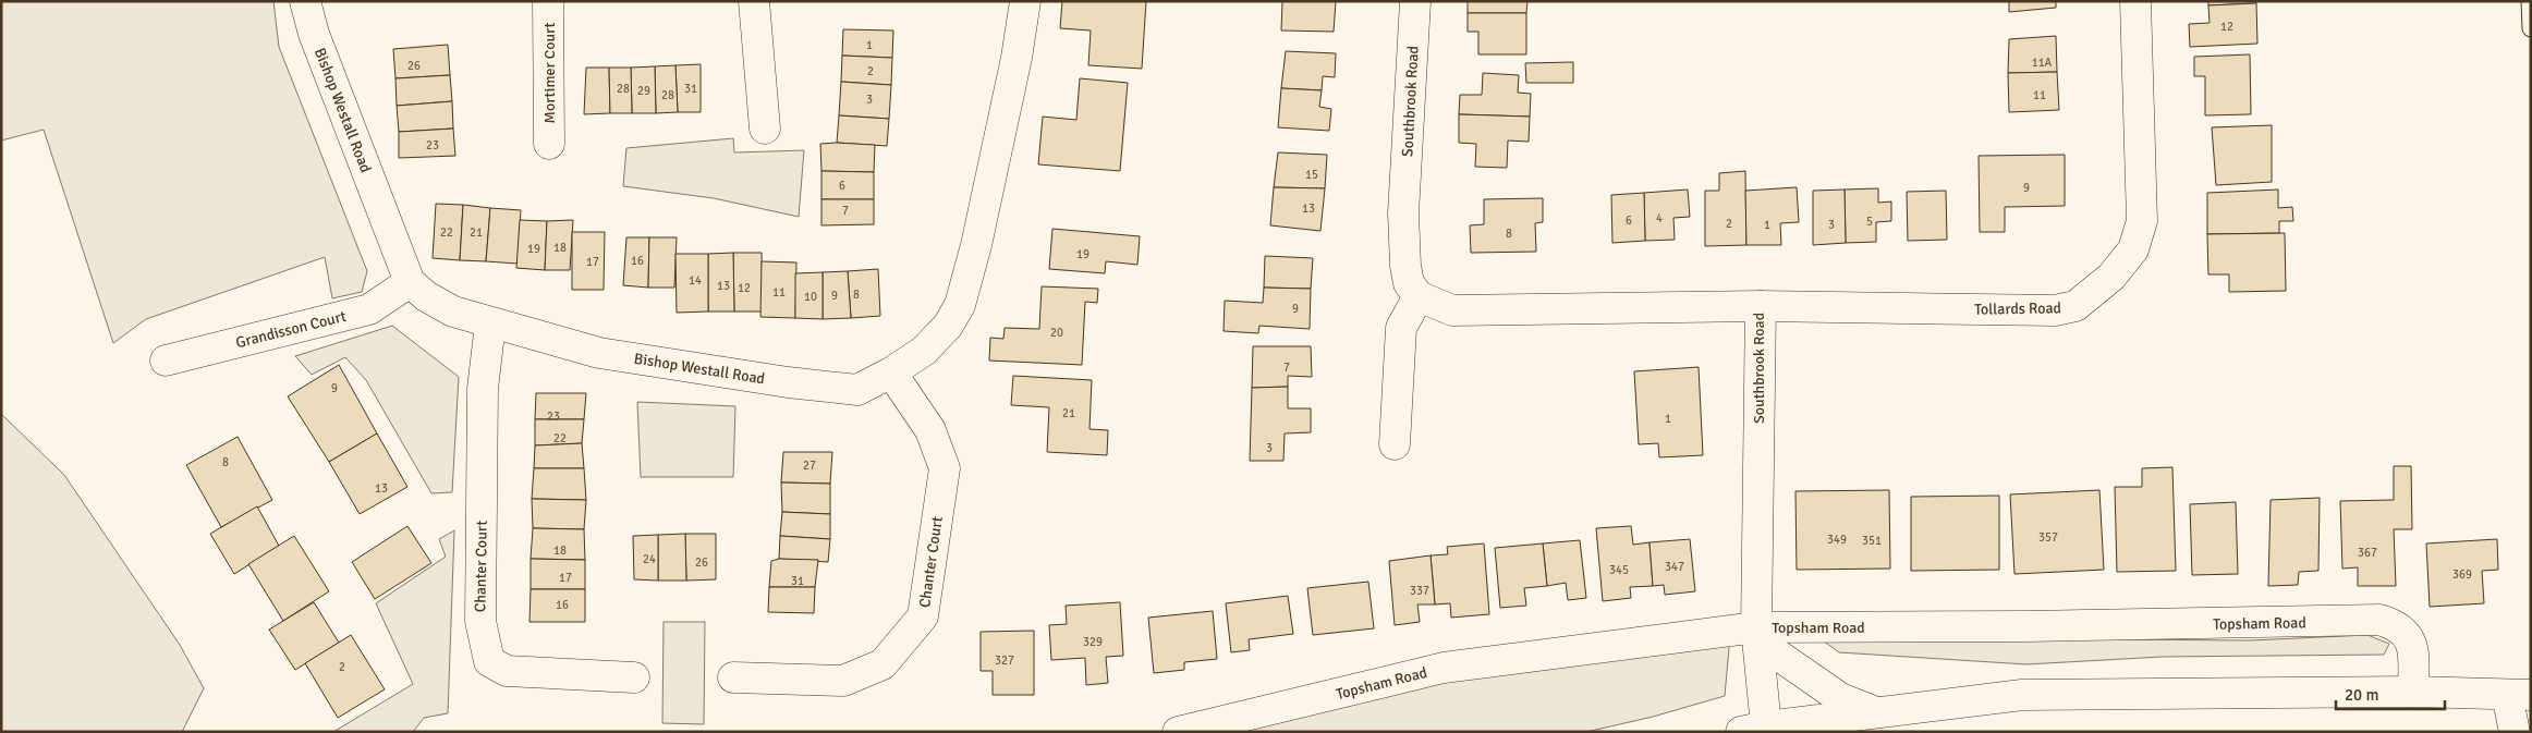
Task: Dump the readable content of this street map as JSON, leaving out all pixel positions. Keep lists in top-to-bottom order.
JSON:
{
  "streets": {
    "street": [
      "Mortimer Court",
      "Southbrook Road",
      "Bishop Westall Road",
      "Tollards Road",
      "Grandisson Court",
      "Chanter Court",
      "Topsham Road"
    ]
  },
  "crossings": [
    ["Southbrook Road", "Tollards Road"],
    ["Southbrook Road", "Topsham Road"],
    ["Bishop Westall Road", "Grandisson Court"],
    ["Bishop Westall Road", "Chanter Court"]
  ],
  "house_numbers": [
    "12",
    "1",
    "11A",
    "26",
    "2",
    "28",
    "31",
    "29",
    "28",
    "11",
    "3",
    "23",
    "15",
    "6",
    "9",
    "13",
    "7",
    "4",
    "6",
    "5",
    "2",
    "1",
    "3",
    "22",
    "21",
    "8",
    "18",
    "19",
    "19",
    "16",
    "17",
    "14",
    "13",
    "12",
    "11",
    "8",
    "9",
    "10",
    "9",
    "20",
    "7",
    "9",
    "21",
    "23",
    "1",
    "22",
    "3",
    "8",
    "27",
    "13",
    "357",
    "349",
    "351",
    "18",
    "367",
    "24",
    "26",
    "347",
    "345",
    "369",
    "17",
    "31",
    "337",
    "16",
    "329",
    "327",
    "2"
  ],
  "scale_bar": "20 m"
}
